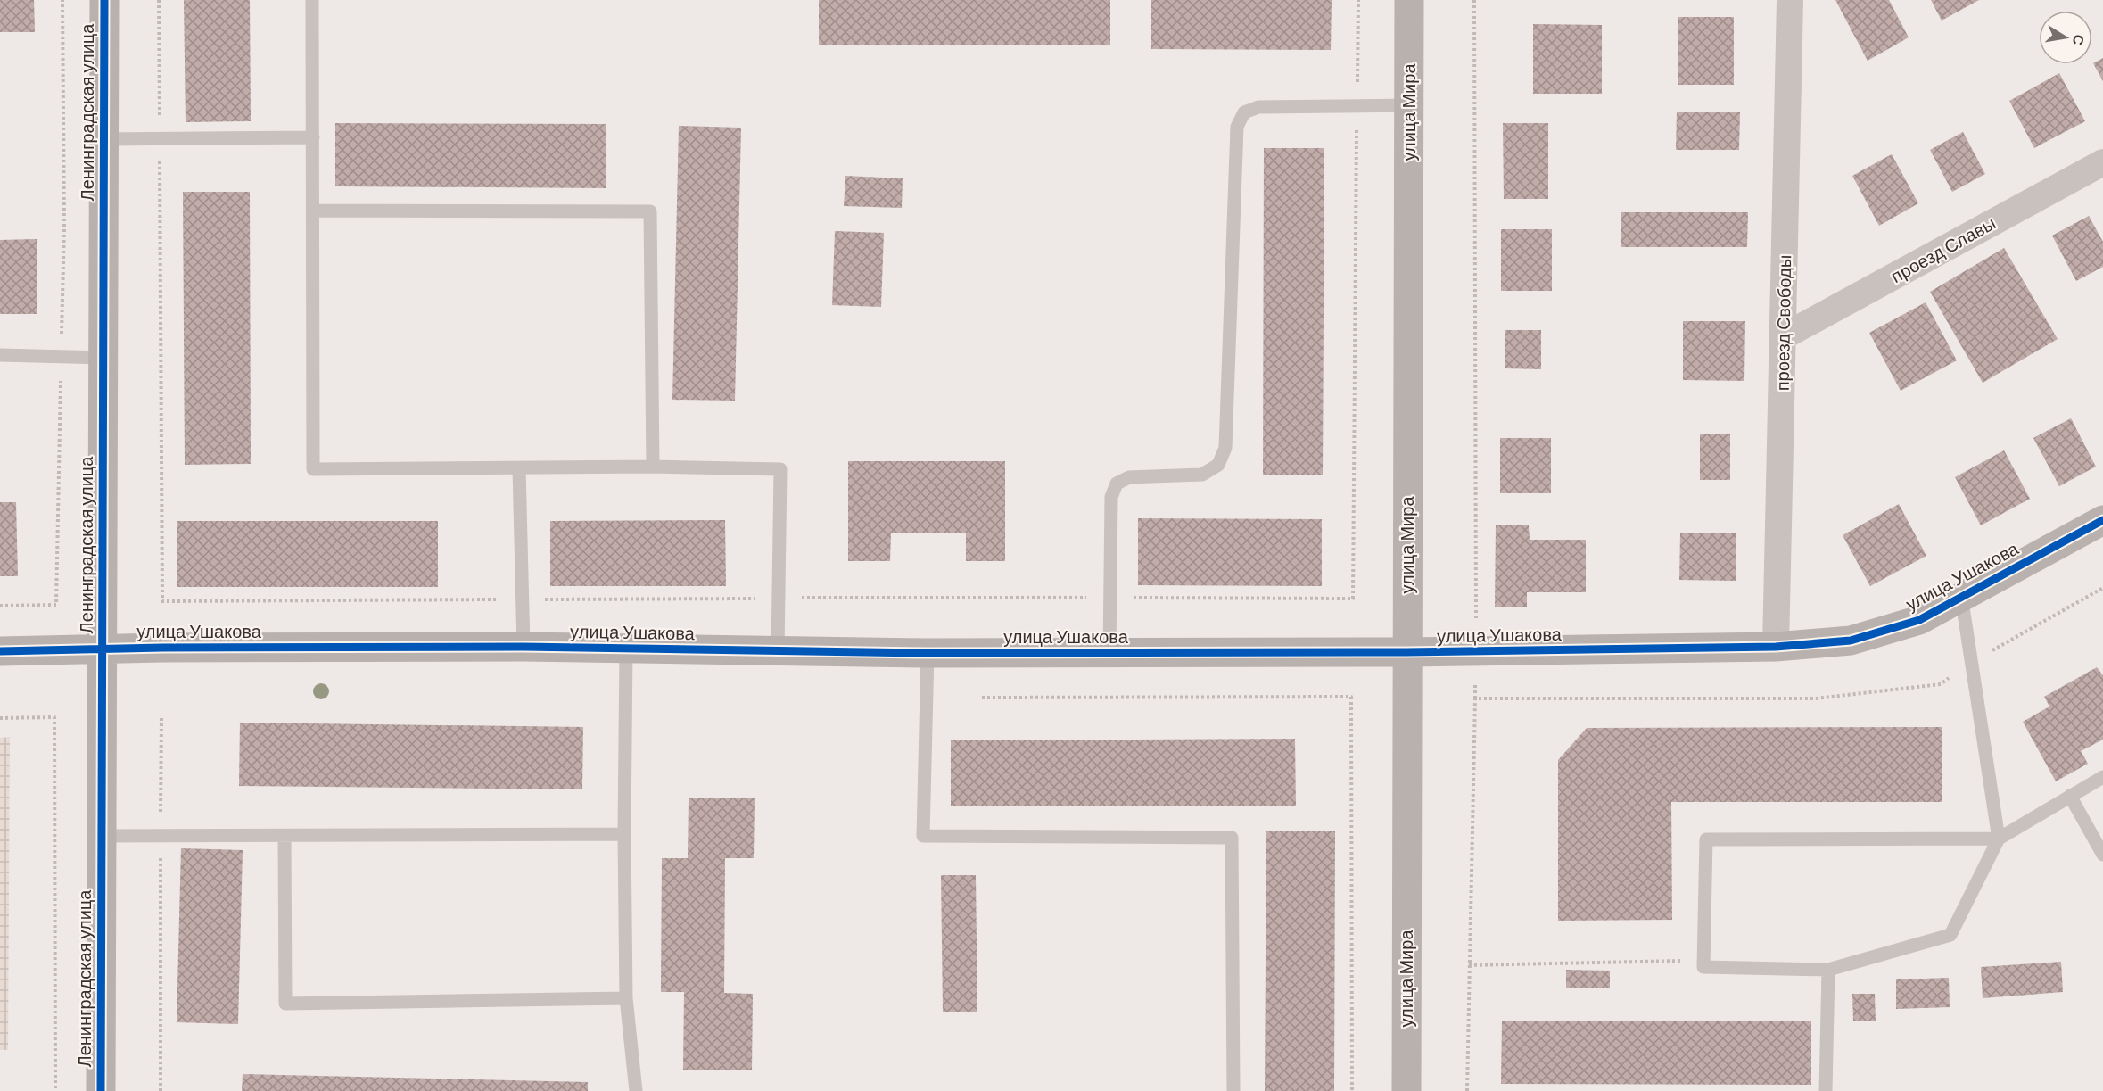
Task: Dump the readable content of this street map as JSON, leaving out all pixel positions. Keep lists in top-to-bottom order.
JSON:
{
  "streets": {
    "street": [
      "Ленинградская улица",
      "улица Мира",
      "проезд Славы",
      "проезд Свободы",
      "улица Ушакова"
    ]
  },
  "crossings": [
    ["Ленинградская улица", "улица Ушакова"],
    ["улица Мира", "улица Ушакова"],
    ["проезд Славы", "проезд Свободы"],
    ["проезд Свободы", "улица Ушакова"]
  ],
  "north": "right"
}
